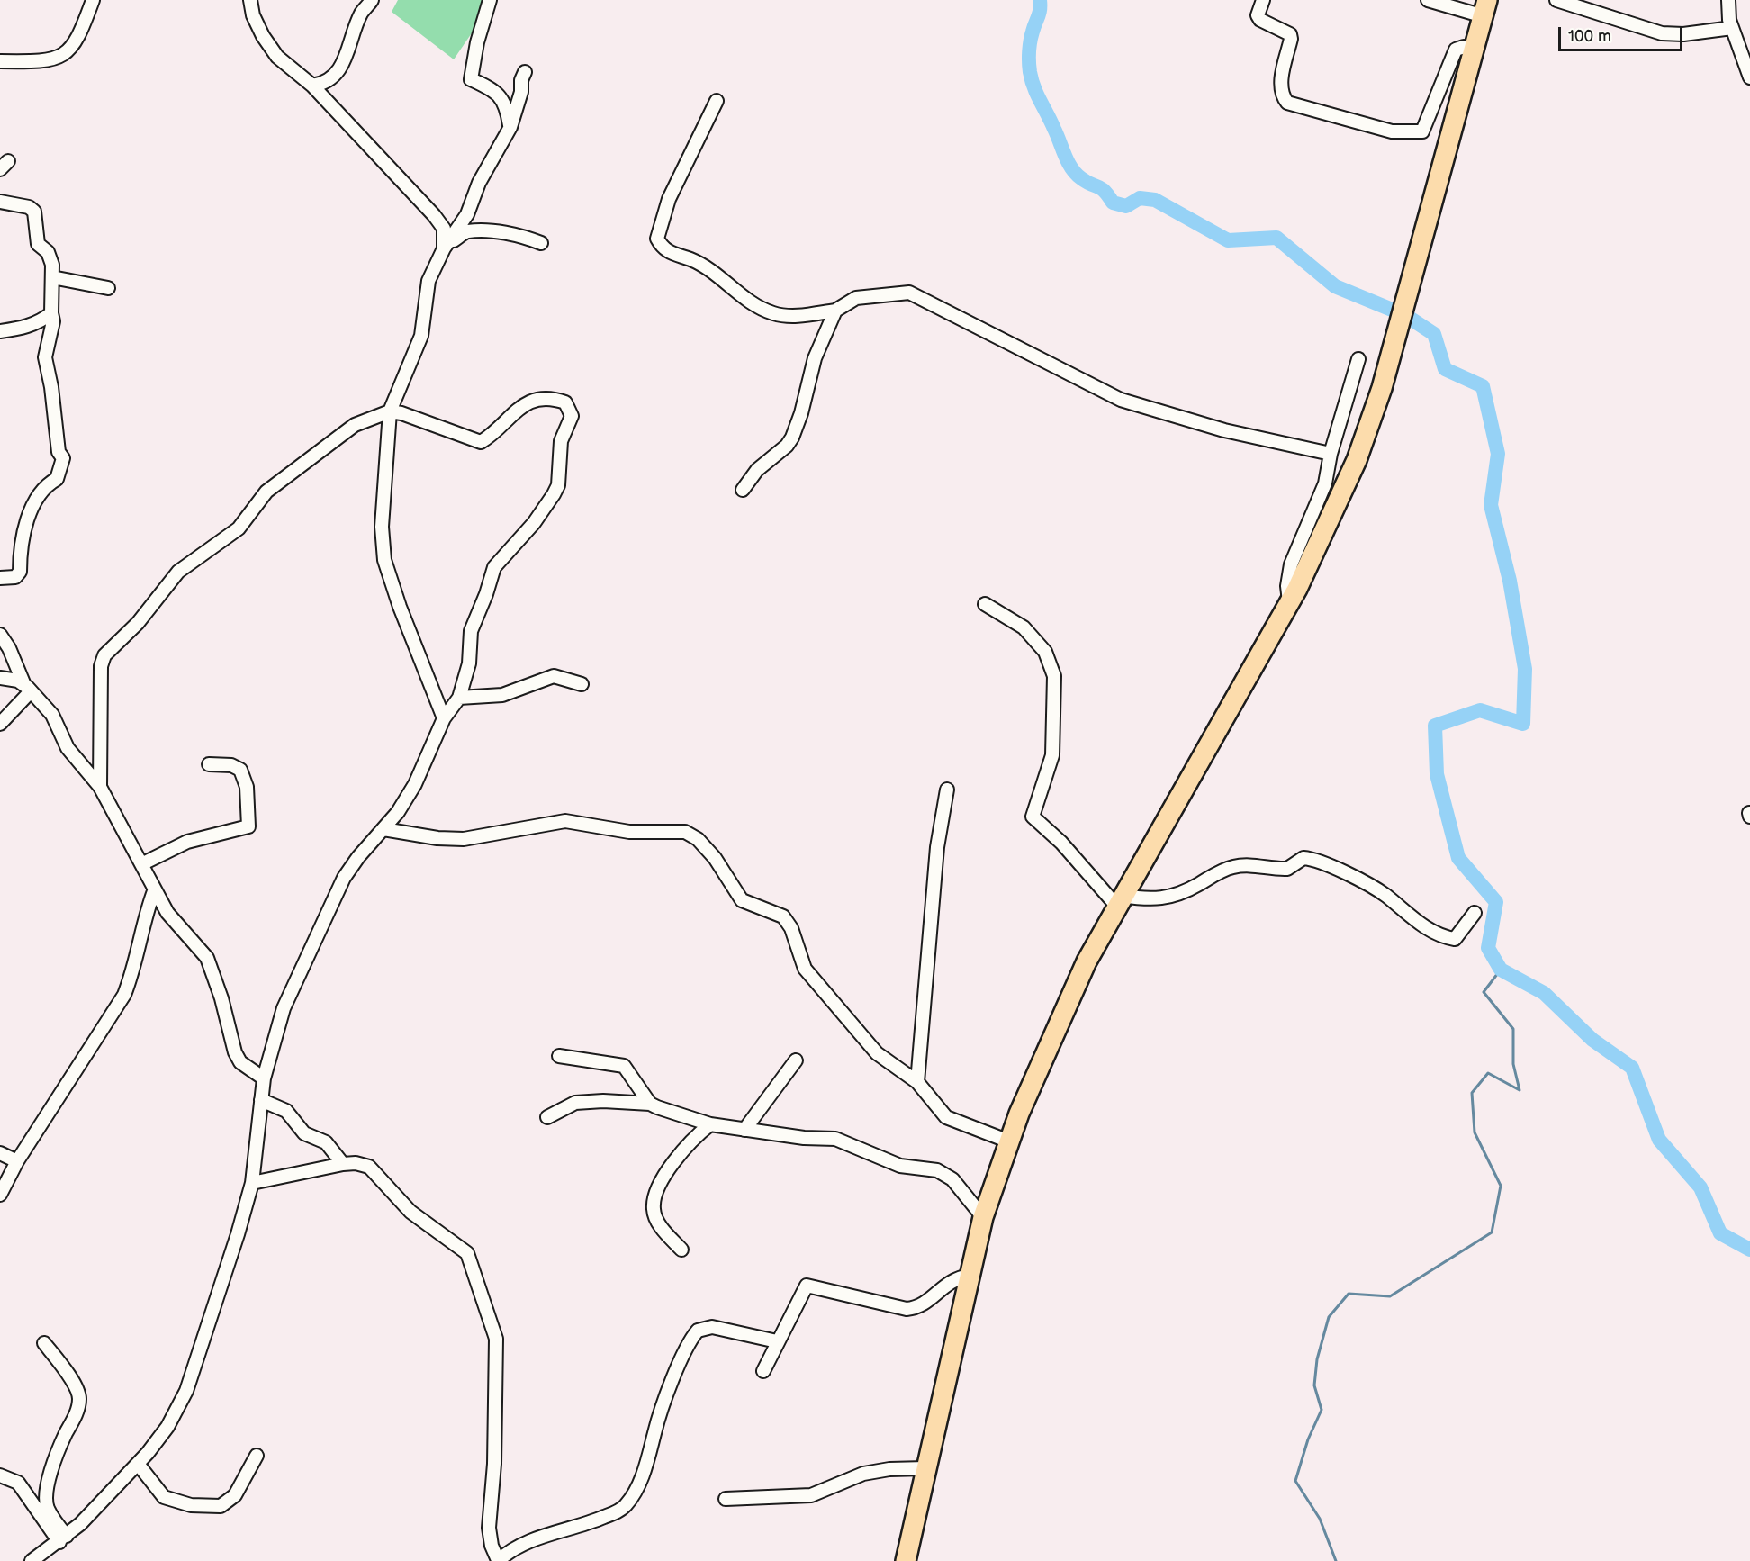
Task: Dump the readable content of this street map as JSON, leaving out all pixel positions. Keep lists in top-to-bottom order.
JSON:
{
  "scale_bar": "100 m"
}
